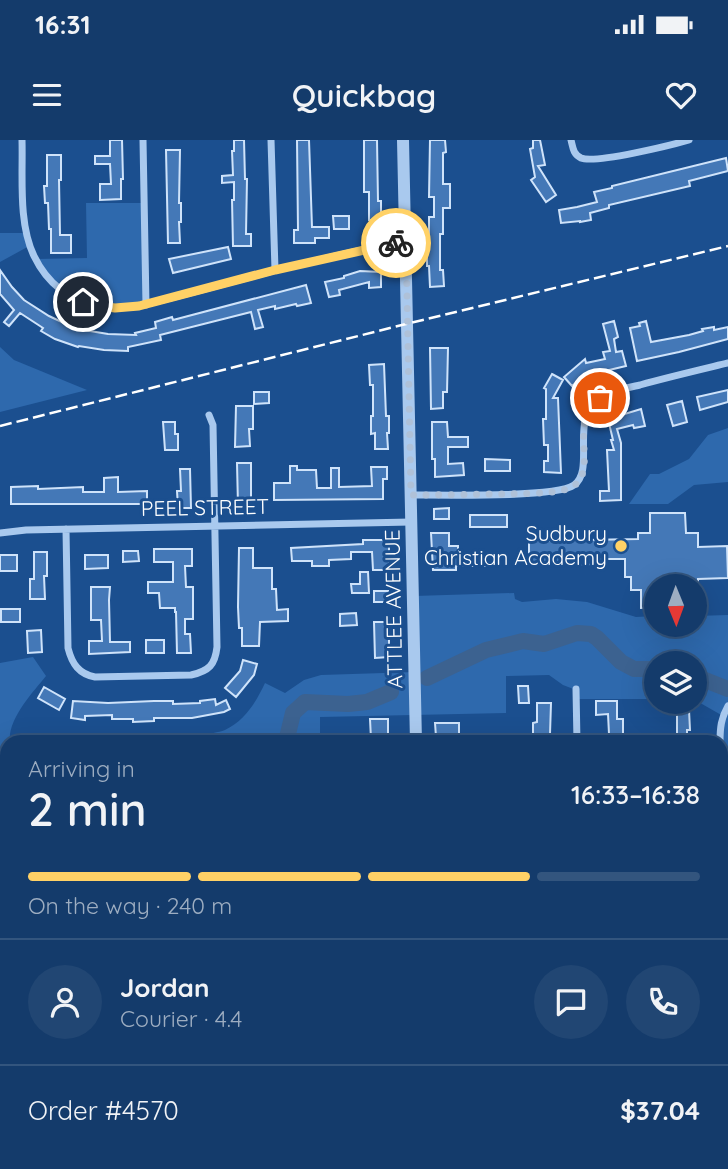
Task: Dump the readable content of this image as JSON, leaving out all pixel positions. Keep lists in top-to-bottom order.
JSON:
{
  "streets": {
    "street": ["PEEL STREET", "ATTLEE AVENUE"]
  },
  "crossings": [
    ["PEEL STREET", "ATTLEE AVENUE"]
  ],
  "places": ["Sudbury Christian Academy"],
  "north": "bottom",
  "page": {
    "status": "16:31",
    "header": "Quickbag",
    "heading": ["2 min", "Arriving in", "16:33–16:38"],
    "panel": [
      "Jordan",
      "Courier · 4.4",
      "Order #4570",
      "$37.04"
    ],
    "bar": "On the way · 240 m"
  }
}
